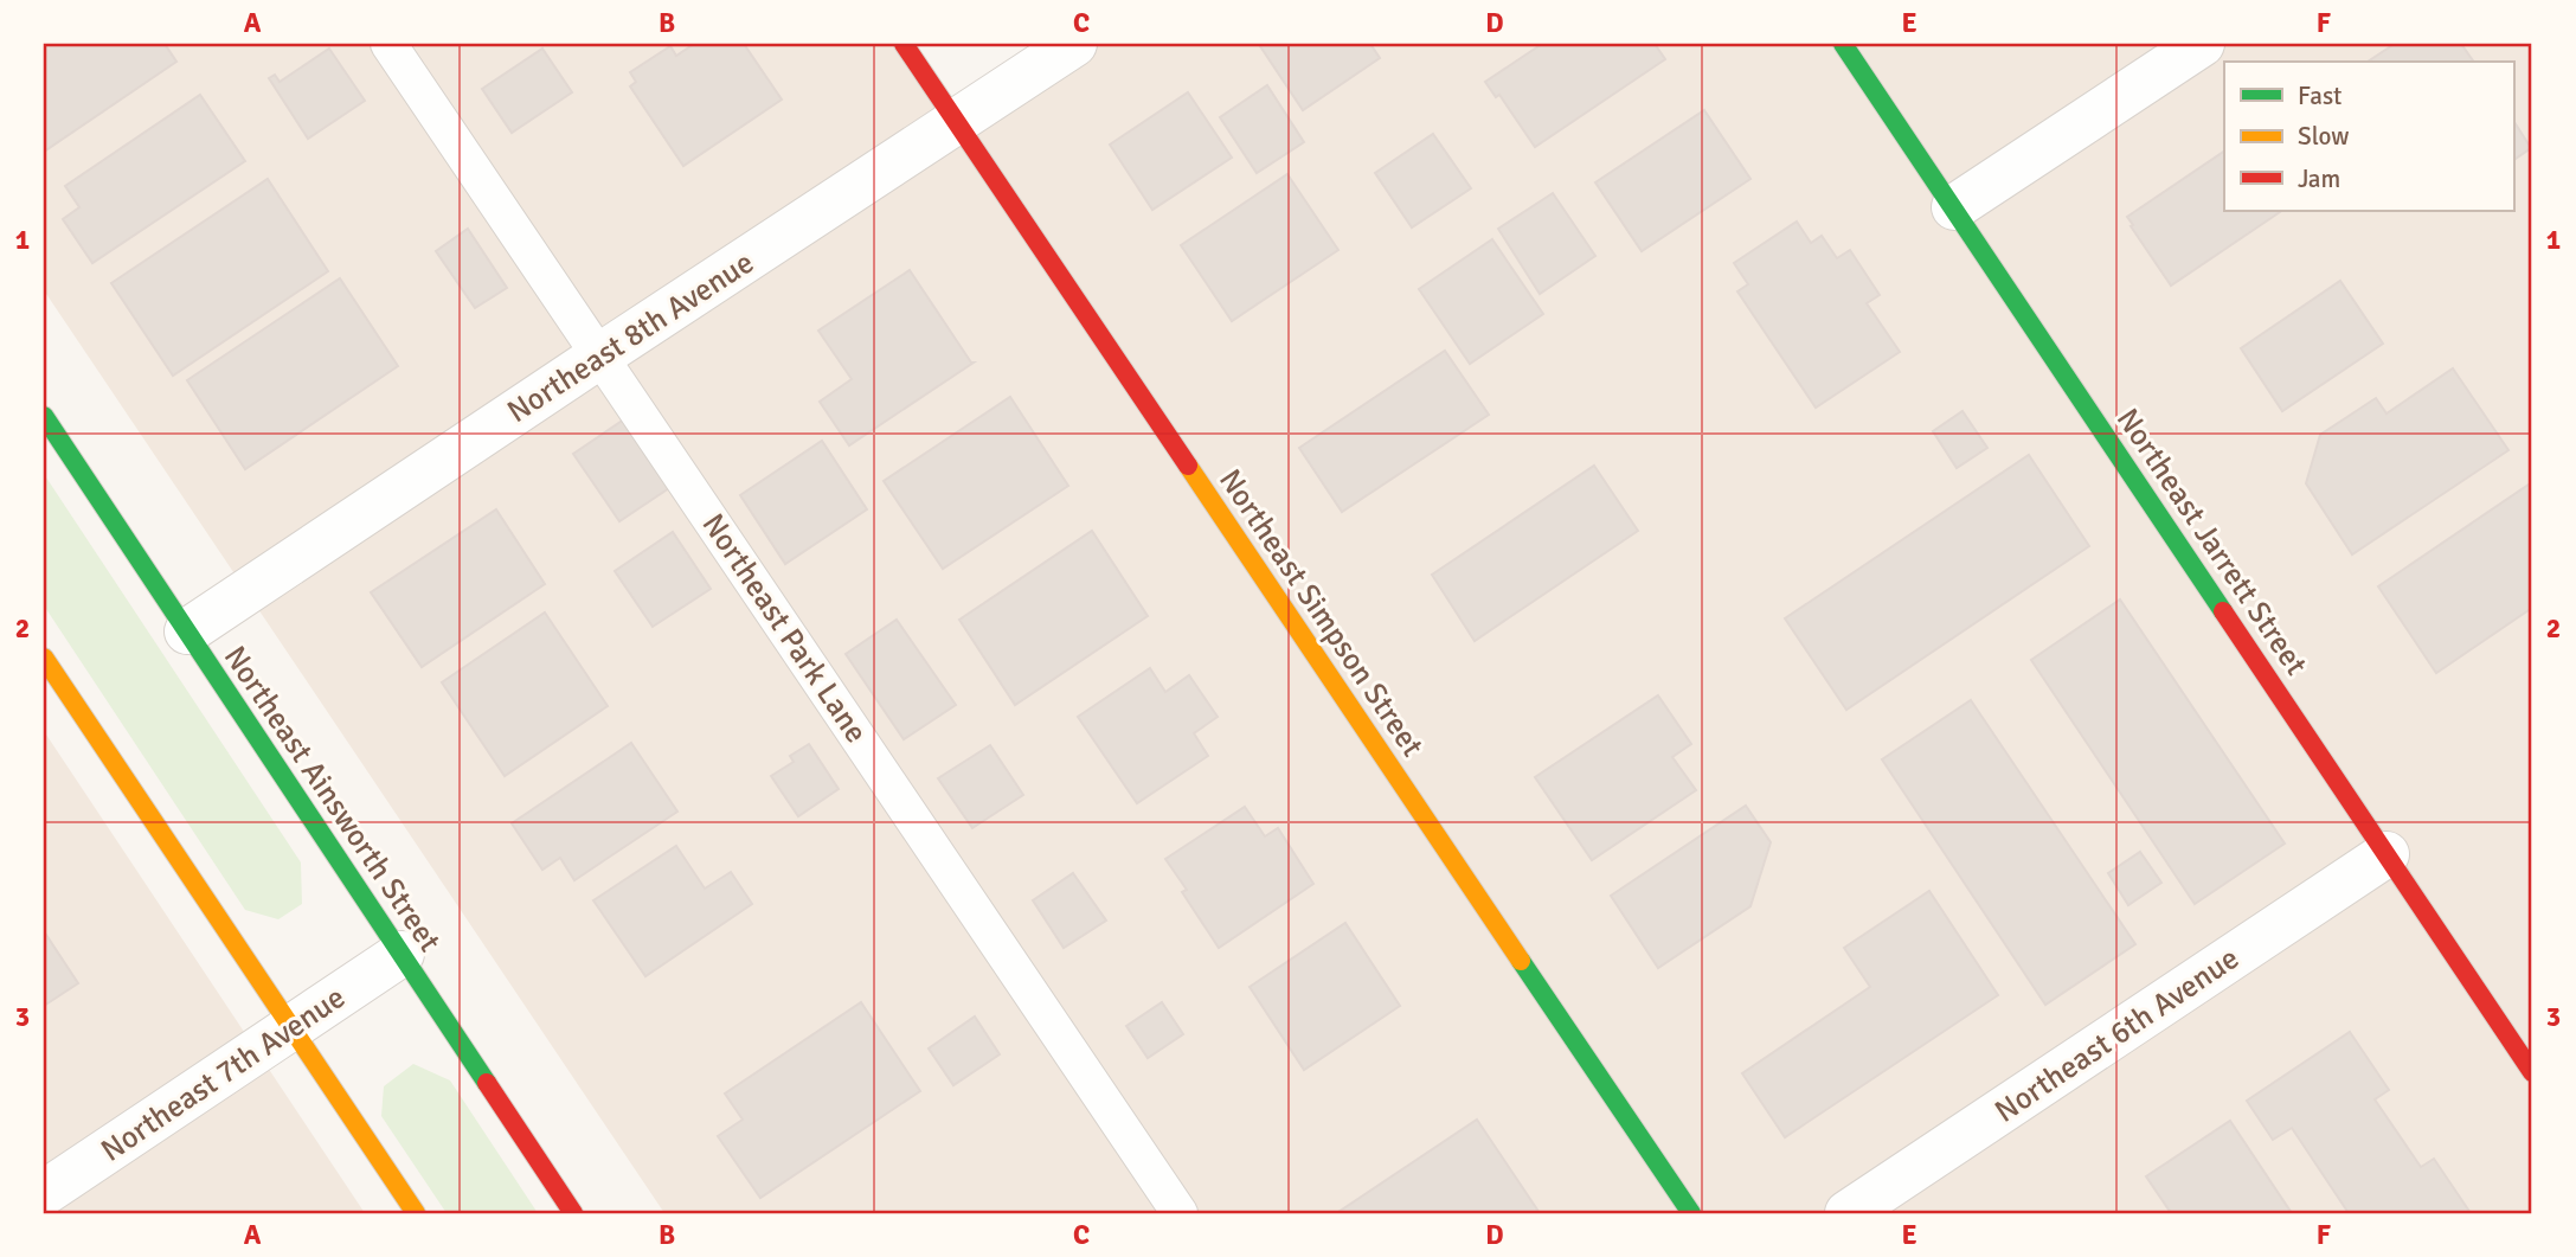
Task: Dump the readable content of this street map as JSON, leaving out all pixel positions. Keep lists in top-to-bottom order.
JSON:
{
  "streets": {
    "street": [
      "Northeast 8th Avenue",
      "Northeast Jarrett Street",
      "Northeast Simpson Street",
      "Northeast Ainsworth Street",
      "Northeast 6th Avenue",
      "Northeast 7th Avenue"
    ],
    "lane": ["Northeast Park Lane"]
  },
  "crossings": [
    ["Northeast 8th Avenue", "Northeast Simpson Street"],
    ["Northeast 8th Avenue", "Northeast Park Lane"],
    ["Northeast 8th Avenue", "Northeast Ainsworth Street"],
    ["Northeast Jarrett Street", "Northeast 6th Avenue"],
    ["Northeast Ainsworth Street", "Northeast 7th Avenue"]
  ],
  "legend": ["Fast", "Slow", "Jam"],
  "grid": {
    "columns": [
      "A",
      "B",
      "C",
      "D",
      "E",
      "F"
    ],
    "rows": ["1", "2", "3"]
  }
}
